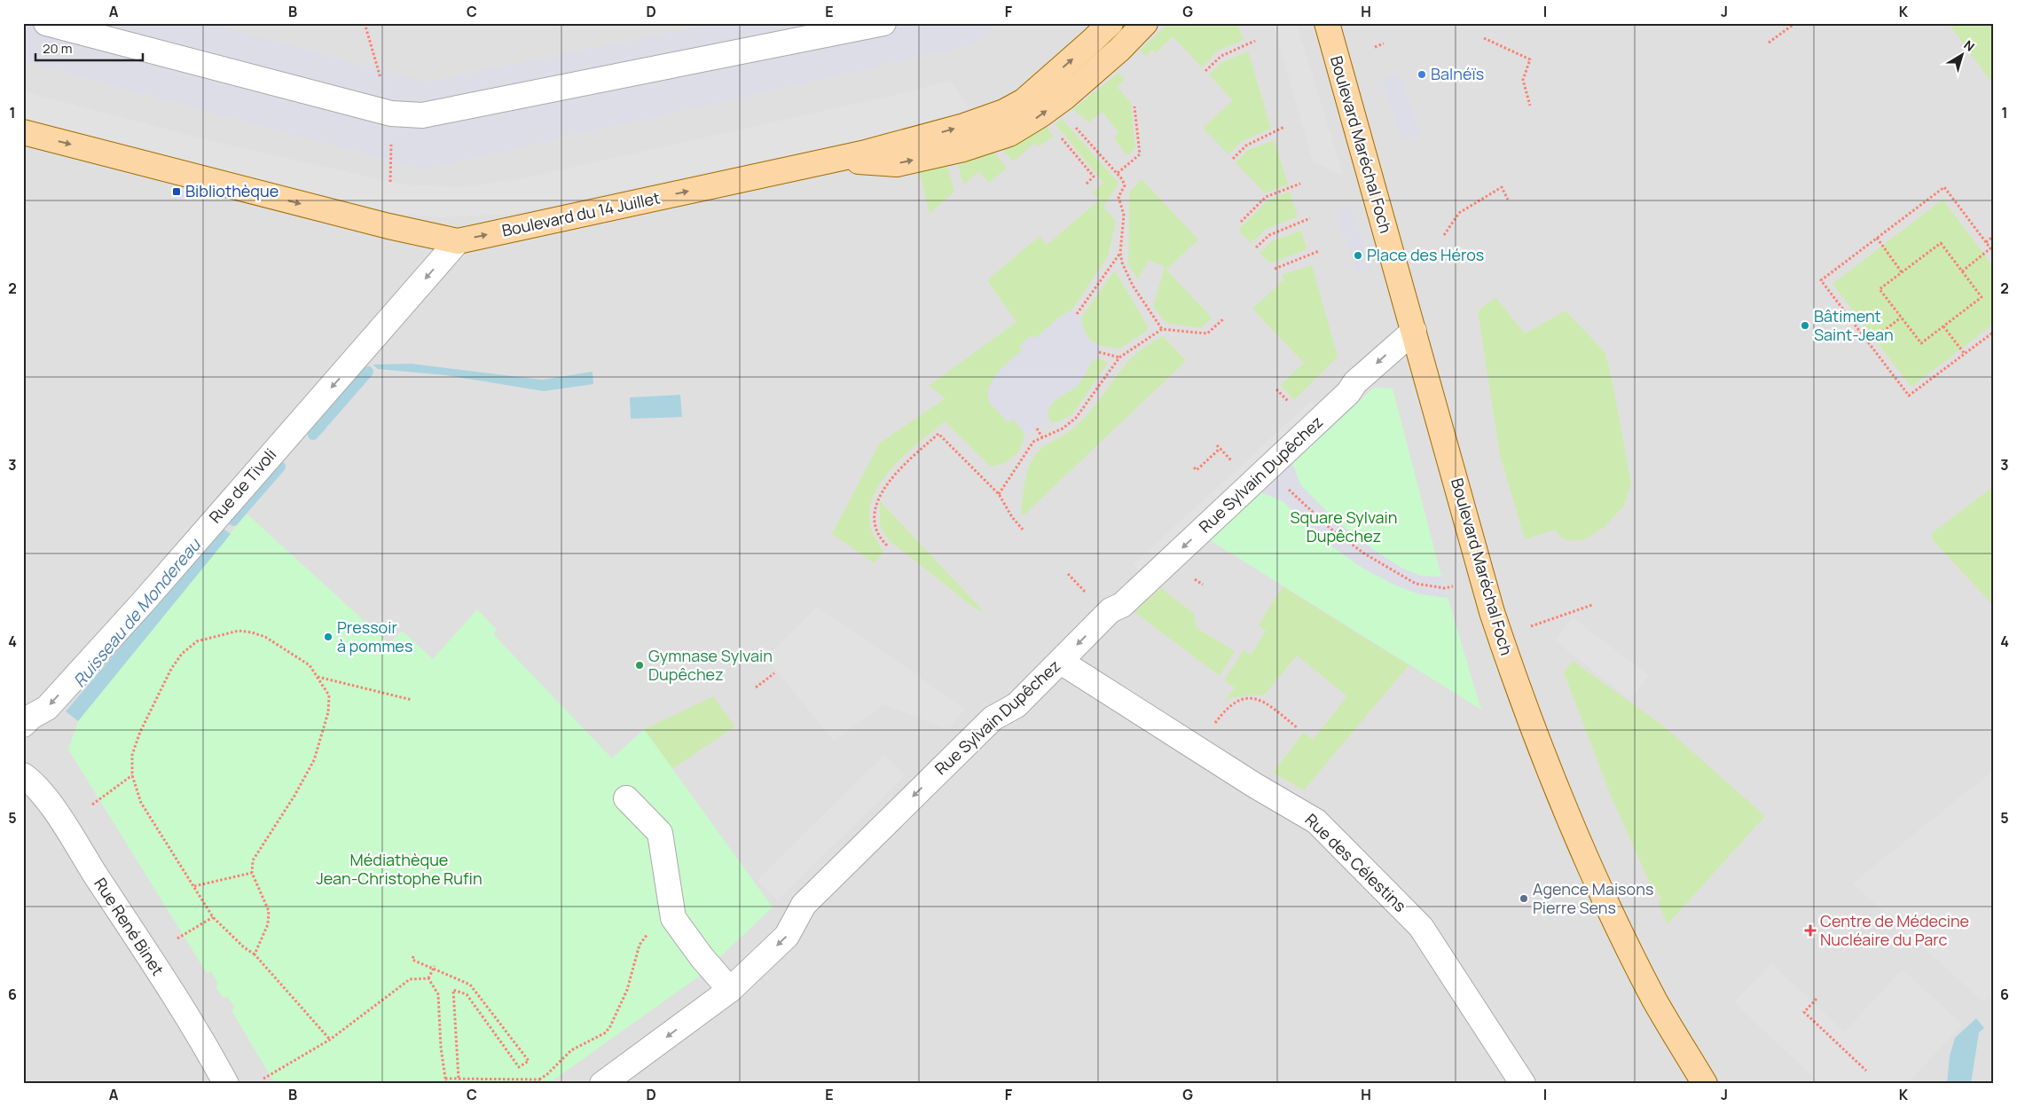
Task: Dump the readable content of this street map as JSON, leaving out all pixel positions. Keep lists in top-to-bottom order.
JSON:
{
  "streets": {
    "main road": ["Boulevard Maréchal Foch", "Boulevard du 14 Juillet"],
    "street": [
      "Rue Sylvain Dupêchez",
      "Rue de Tivoli",
      "Rue des Célestins",
      "Rue René Binet"
    ]
  },
  "crossings": [
    ["Boulevard Maréchal Foch", "Rue Sylvain Dupêchez"],
    ["Boulevard du 14 Juillet", "Rue de Tivoli"],
    ["Rue Sylvain Dupêchez", "Rue des Célestins"]
  ],
  "one_way": ["Boulevard du 14 Juillet", "Rue Sylvain Dupêchez", "Rue de Tivoli"],
  "water": ["Ruisseau de Mondereau"],
  "parks": ["Square Sylvain Dupêchez", "Médiathèque Jean-Christophe Rufin"],
  "places": {
    "other": [
      "Balnéïs",
      "Place des Héros",
      "Bâtiment Saint-Jean",
      "Pressoir à pommes",
      "Gymnase Sylvain Dupêchez",
      "Agence Maisons Pierre Sens"
    ],
    "transit": ["Bibliothèque"],
    "health": ["Centre de Médecine Nucléaire du Parc"]
  },
  "scale_bar": "20 m",
  "north": "top right",
  "grid": {
    "columns": [
      "A",
      "B",
      "C",
      "D",
      "E",
      "F",
      "G",
      "H",
      "I",
      "J",
      "K"
    ],
    "rows": [
      "1",
      "2",
      "3",
      "4",
      "5",
      "6"
    ]
  }
}
